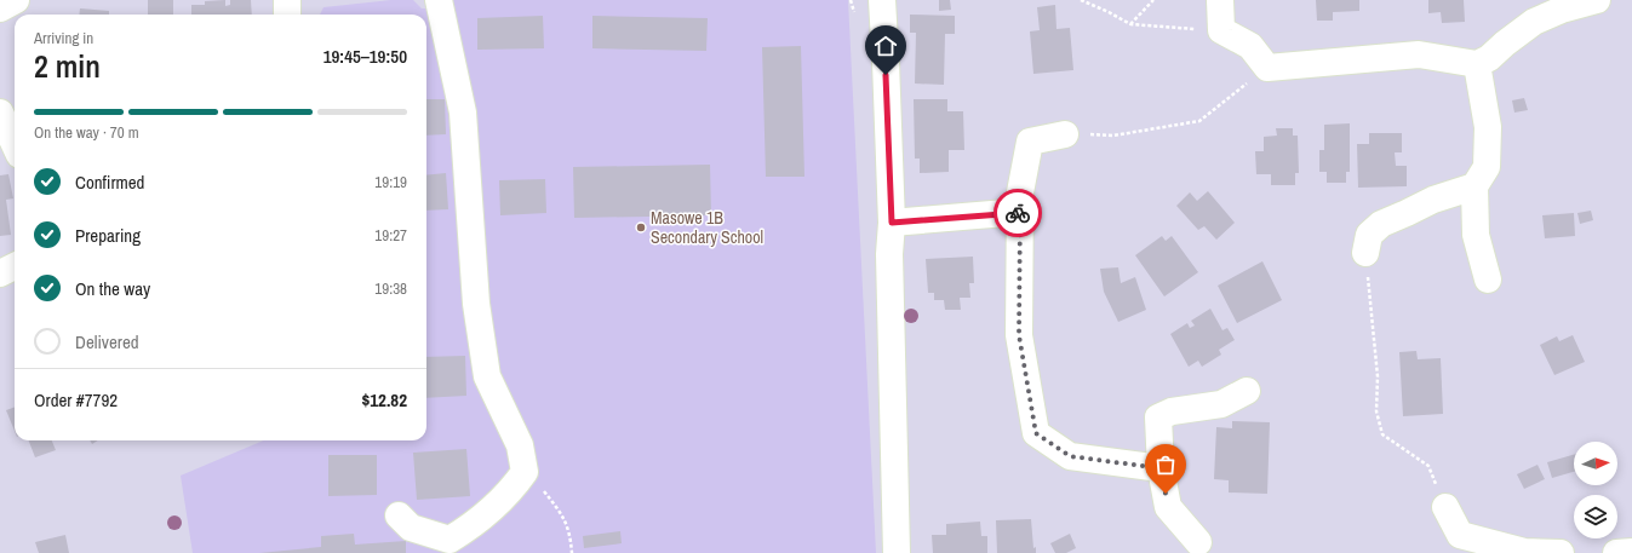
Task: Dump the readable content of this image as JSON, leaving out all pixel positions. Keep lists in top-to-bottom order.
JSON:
{
  "places": ["Masowe 1B Secondary School"],
  "north": "right",
  "page": {
    "heading": ["2 min", "Arriving in", "19:45–19:50"],
    "panel": ["Order #7792", "$12.82"],
    "bar": "On the way · 70 m",
    "list": [
      ["Confirmed", "19:19"],
      ["Preparing", "19:27"],
      ["On the way", "19:38"],
      "Delivered"
    ]
  }
}
